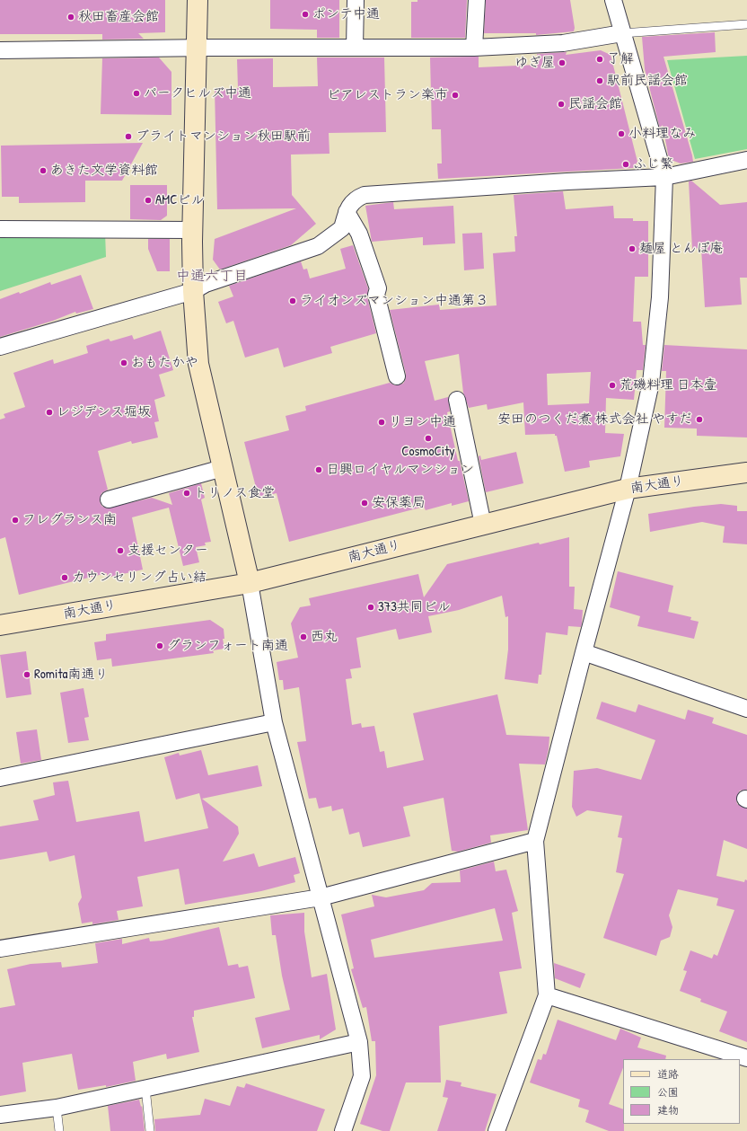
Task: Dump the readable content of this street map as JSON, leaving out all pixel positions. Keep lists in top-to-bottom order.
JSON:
{
  "streets": {
    "street": ["南大通り"]
  },
  "districts": ["中通六丁目"],
  "places": [
    "ポンテ中通",
    "秋田畜産会館",
    "了解",
    "ゆぎ屋",
    "駅前民謡会館",
    "パークヒルズ中通",
    "ビアレストラン楽市",
    "民謡会館",
    "小料理なみ",
    "ブライトマンション秋田駅前",
    "ふじ繁",
    "あきた文学資料館",
    "AMCビル",
    "麺屋 とんぼ庵",
    "ライオンズマンション中通第３",
    "おもたかや",
    "荒磯料理 日本壹",
    "レジデンス堀坂",
    "安田のつくだ煮 株式会社 やすだ",
    "リヨン中通",
    "CosmoCity",
    "日興ロイヤルマンション",
    "トリノス食堂",
    "安保薬局",
    "フレグランス南",
    "支援センター",
    "カウンセリング占い結",
    "373共同ビル",
    "西丸",
    "グランフォート南通",
    "Romita南通り"
  ],
  "legend": ["道路", "公園", "建物"]
}
